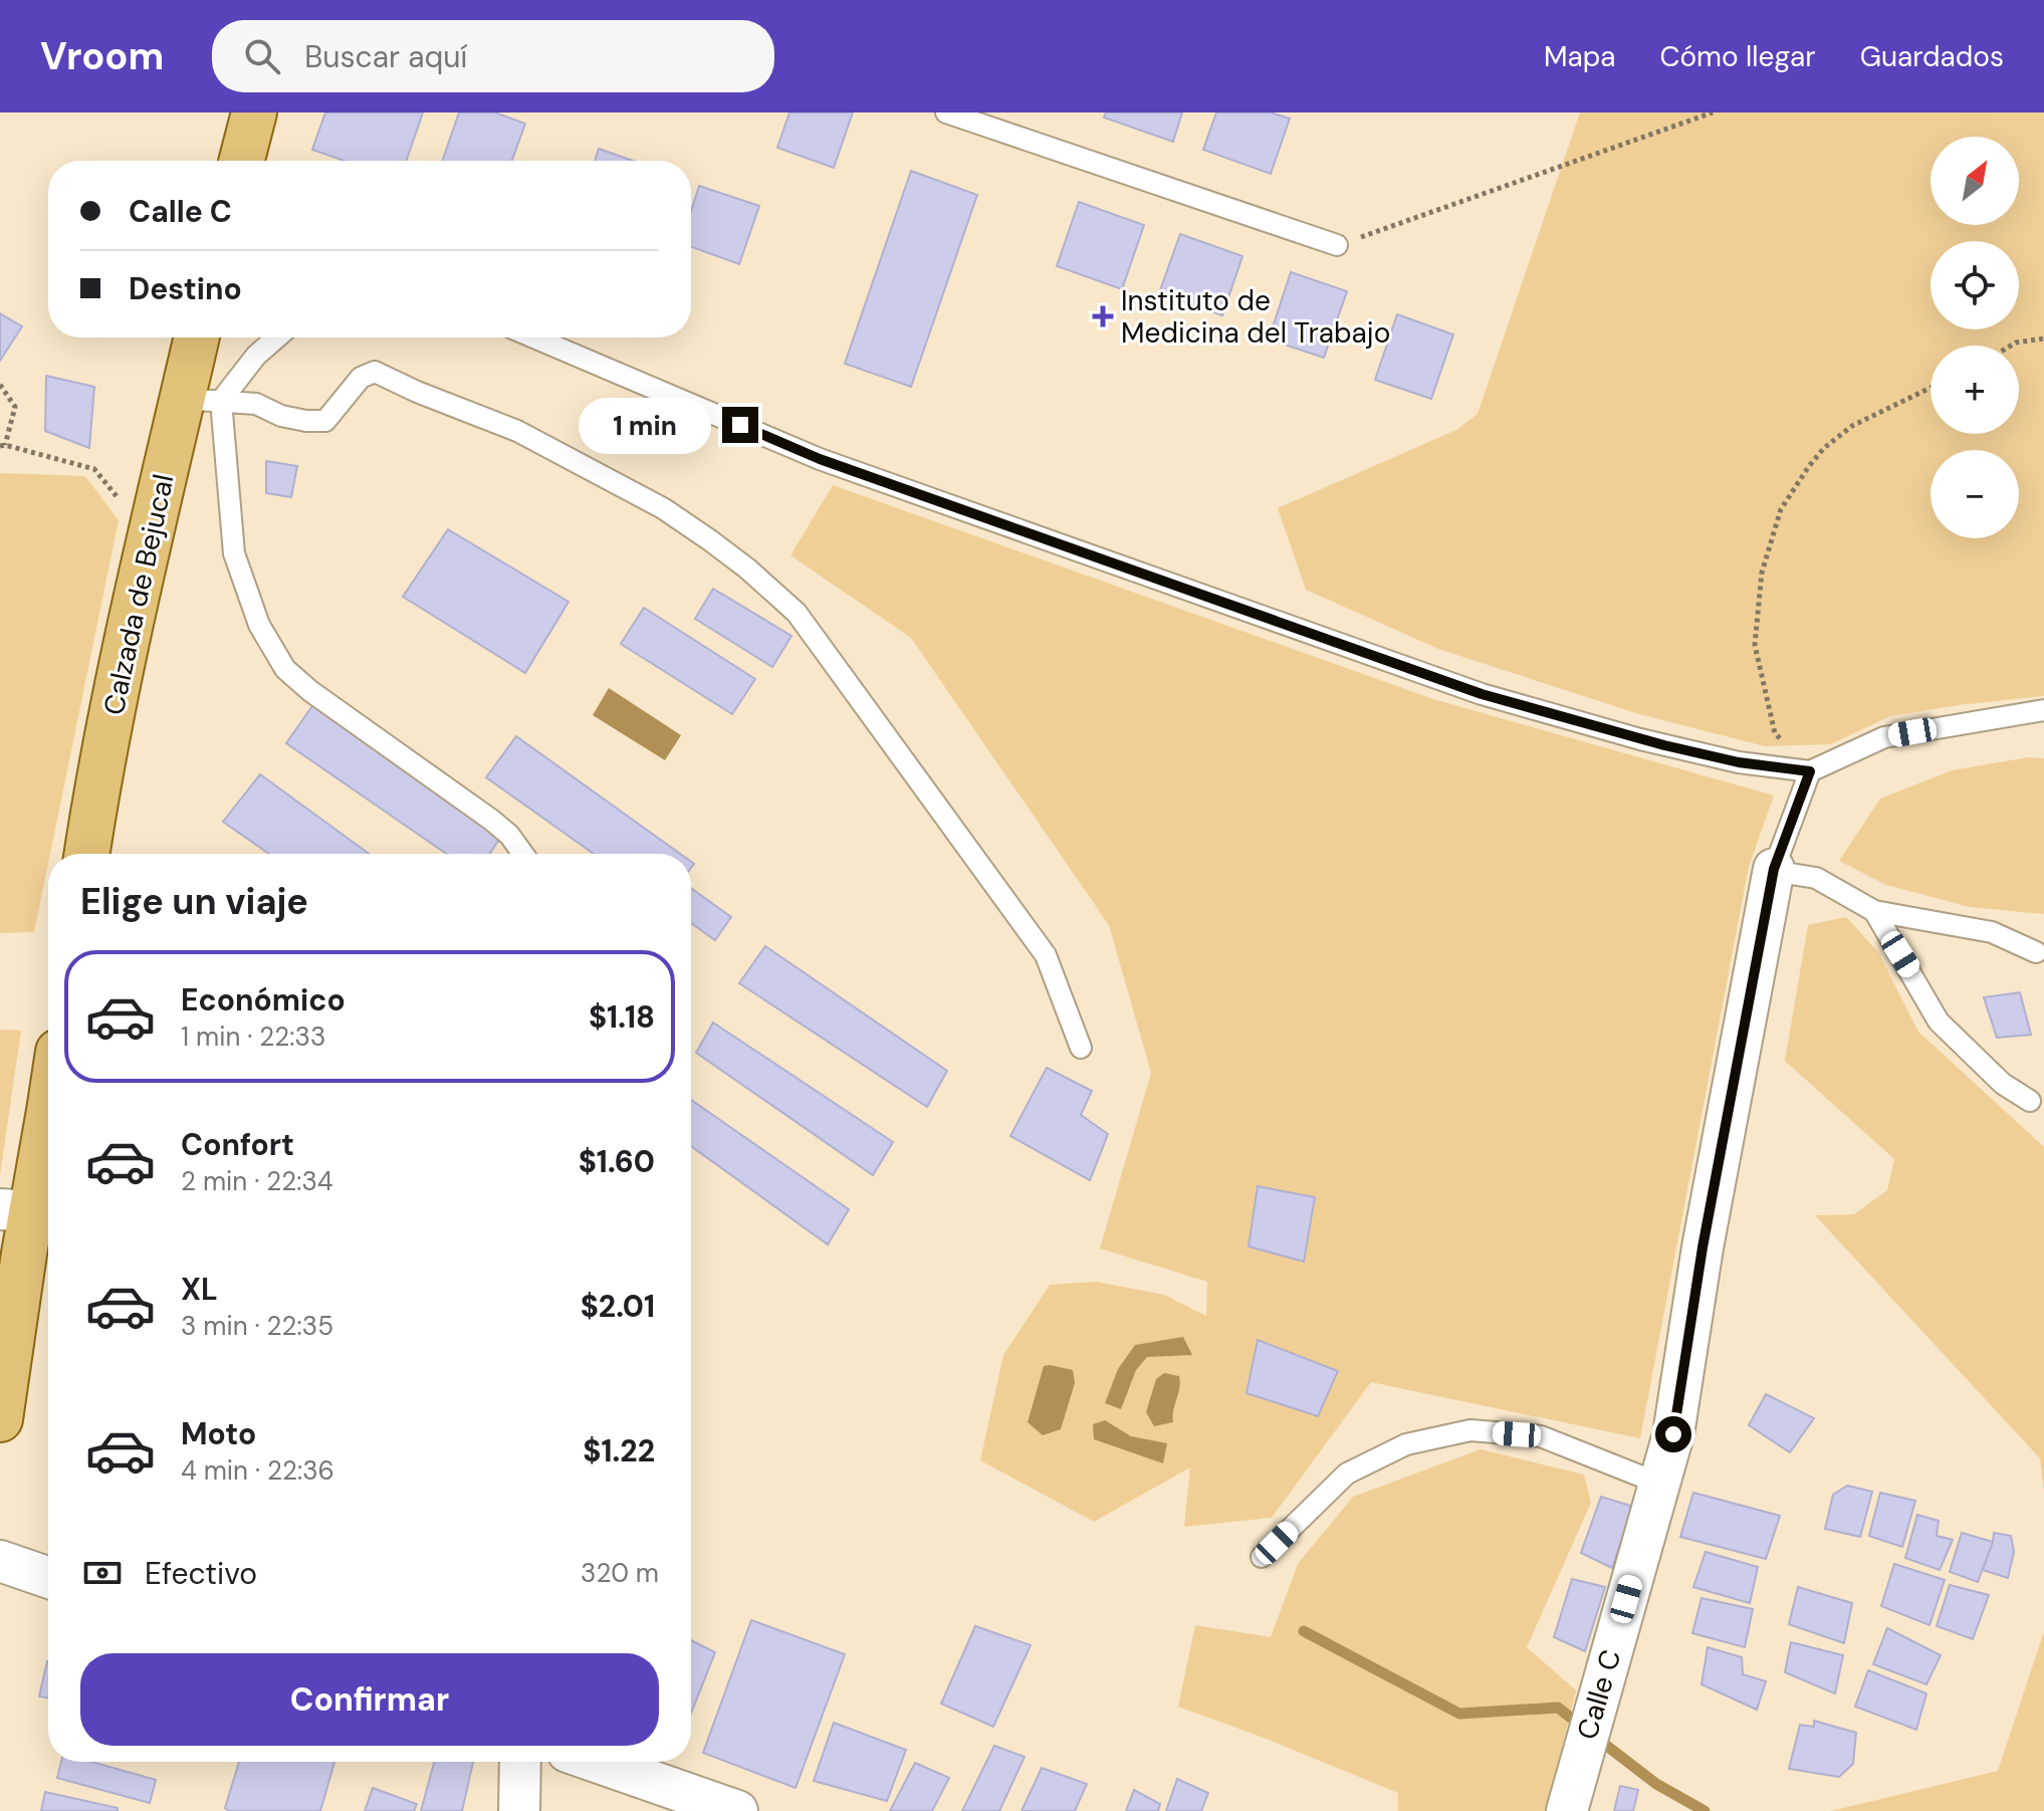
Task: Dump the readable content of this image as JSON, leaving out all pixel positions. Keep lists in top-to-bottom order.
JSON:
{
  "streets": {
    "main road": ["Calzada de Bejucal"],
    "street": ["Calle C"]
  },
  "places": {
    "health": ["Instituto de Medicina del Trabajo"]
  },
  "north": "top right",
  "page": {
    "header": "Vroom",
    "search": "Buscar aquí",
    "nav": ["Mapa", "Cómo llegar", "Guardados"],
    "map_buttons": ["+", "−"],
    "banner": ["Calle C", "Destino"],
    "bubble": "1 min",
    "heading": "Elige un viaje",
    "list": [
      {
        "name": "Económico",
        "note": "1 min · 22:33",
        "value": "$1.18"
      },
      {
        "name": "Confort",
        "note": "2 min · 22:34",
        "value": "$1.60"
      },
      {
        "name": "XL",
        "note": "3 min · 22:35",
        "value": "$2.01"
      },
      {
        "name": "Moto",
        "note": "4 min · 22:36",
        "value": "$1.22"
      }
    ],
    "pay": ["Efectivo", "320 m"],
    "buttons": "Confirmar"
  }
}
